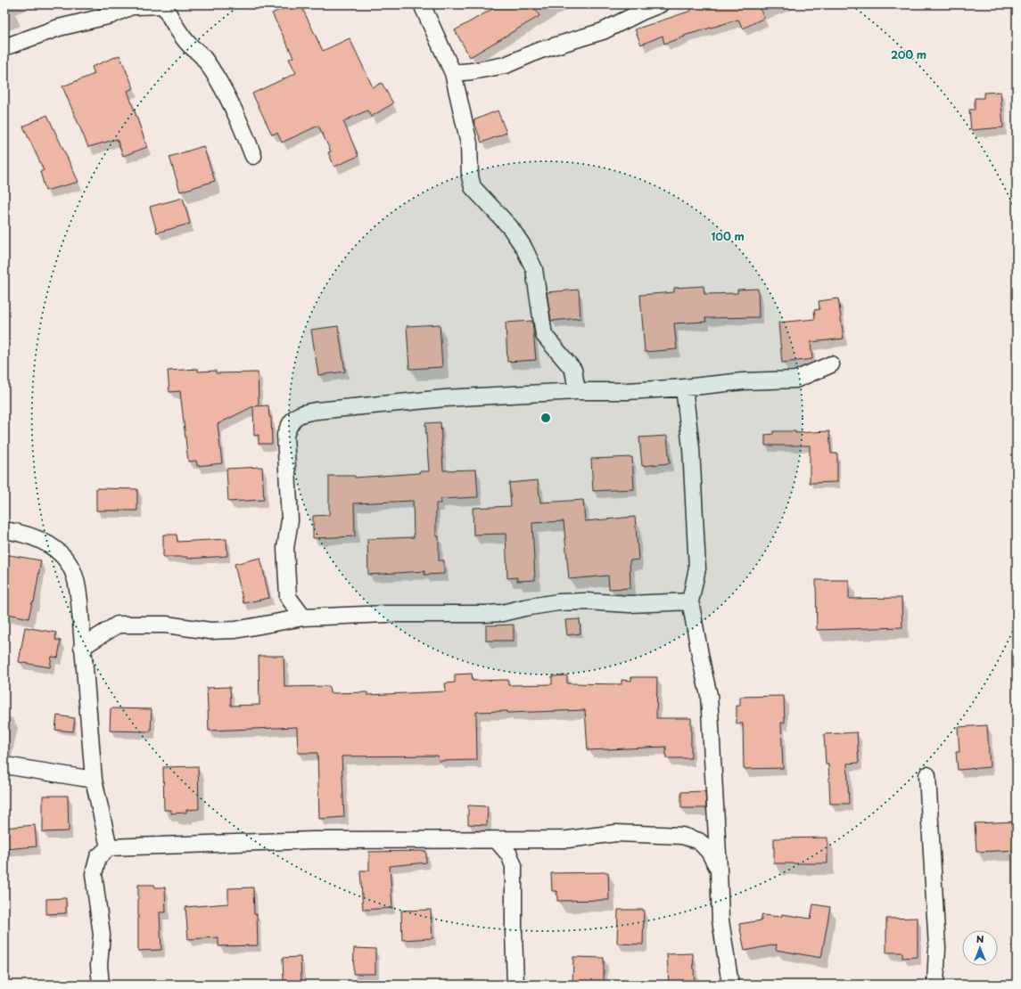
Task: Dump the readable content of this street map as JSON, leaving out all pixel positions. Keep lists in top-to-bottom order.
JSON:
{
  "north": "top",
  "rings": ["200 m", "100 m"]
}
